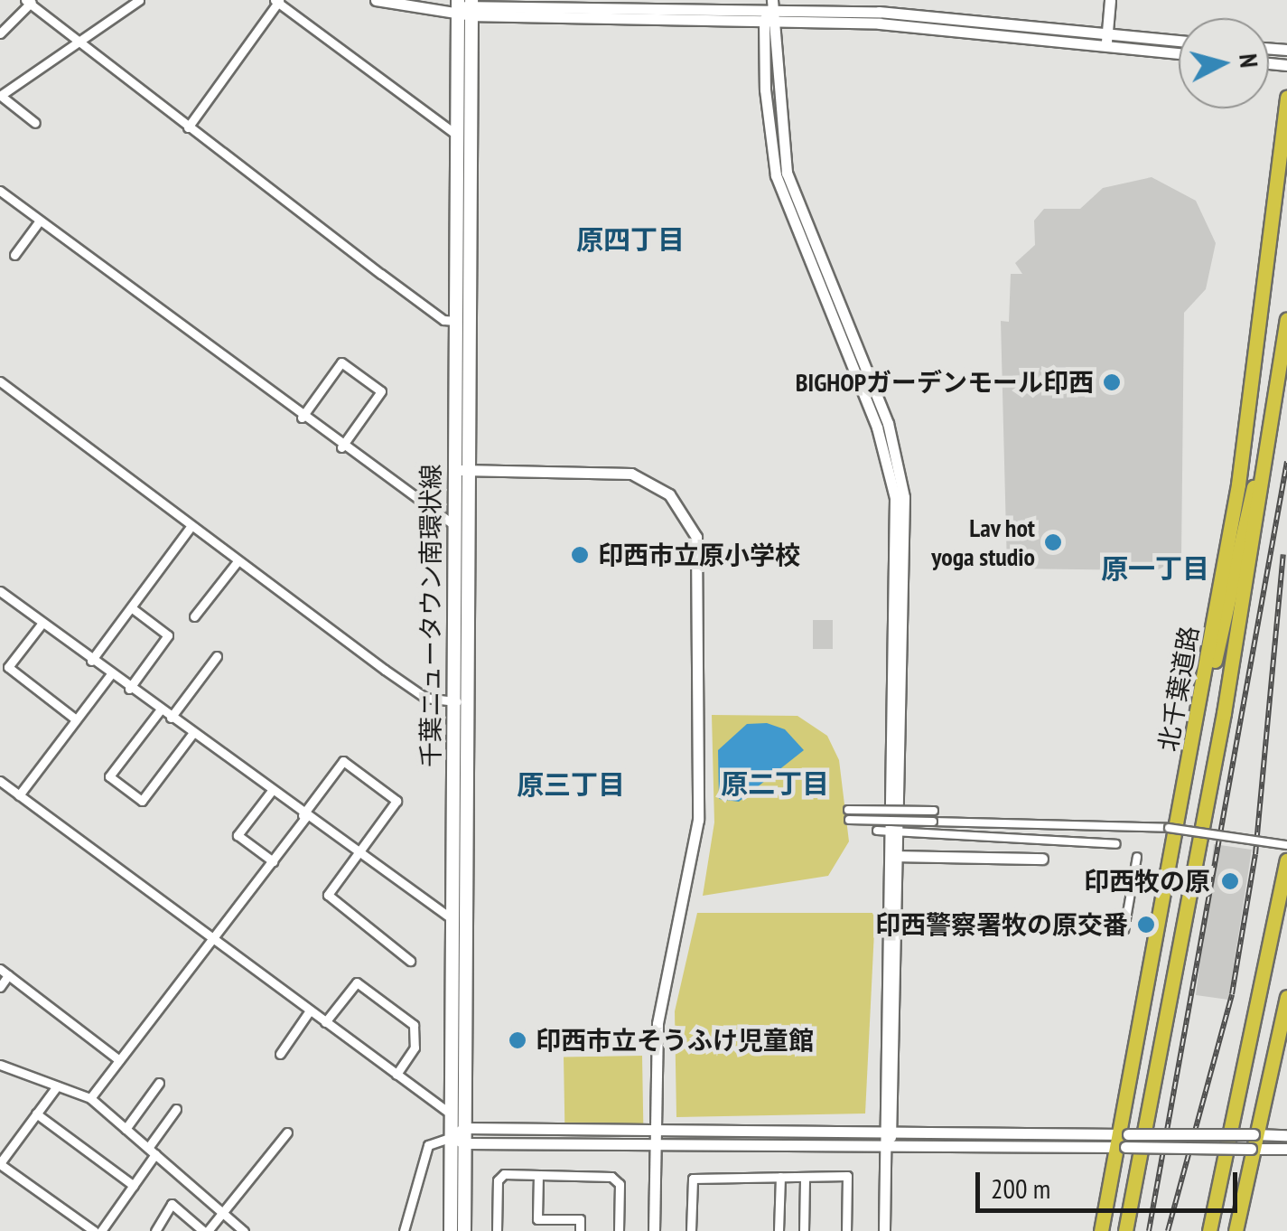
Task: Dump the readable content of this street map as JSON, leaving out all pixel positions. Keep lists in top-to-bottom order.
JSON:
{
  "streets": {
    "highway": ["北千葉道路"],
    "main road": ["千葉ニュータウン南環状線"]
  },
  "districts": [
    "原四丁目",
    "原一丁目",
    "原二丁目",
    "原三丁目"
  ],
  "places": [
    "BIGHOPガーデンモール印西",
    "Lav hot yoga studio",
    "印西市立原小学校",
    "印西牧の原",
    "印西警察署牧の原交番",
    "印西市立そうふけ児童館"
  ],
  "scale_bar": "200 m",
  "north": "right"
}
